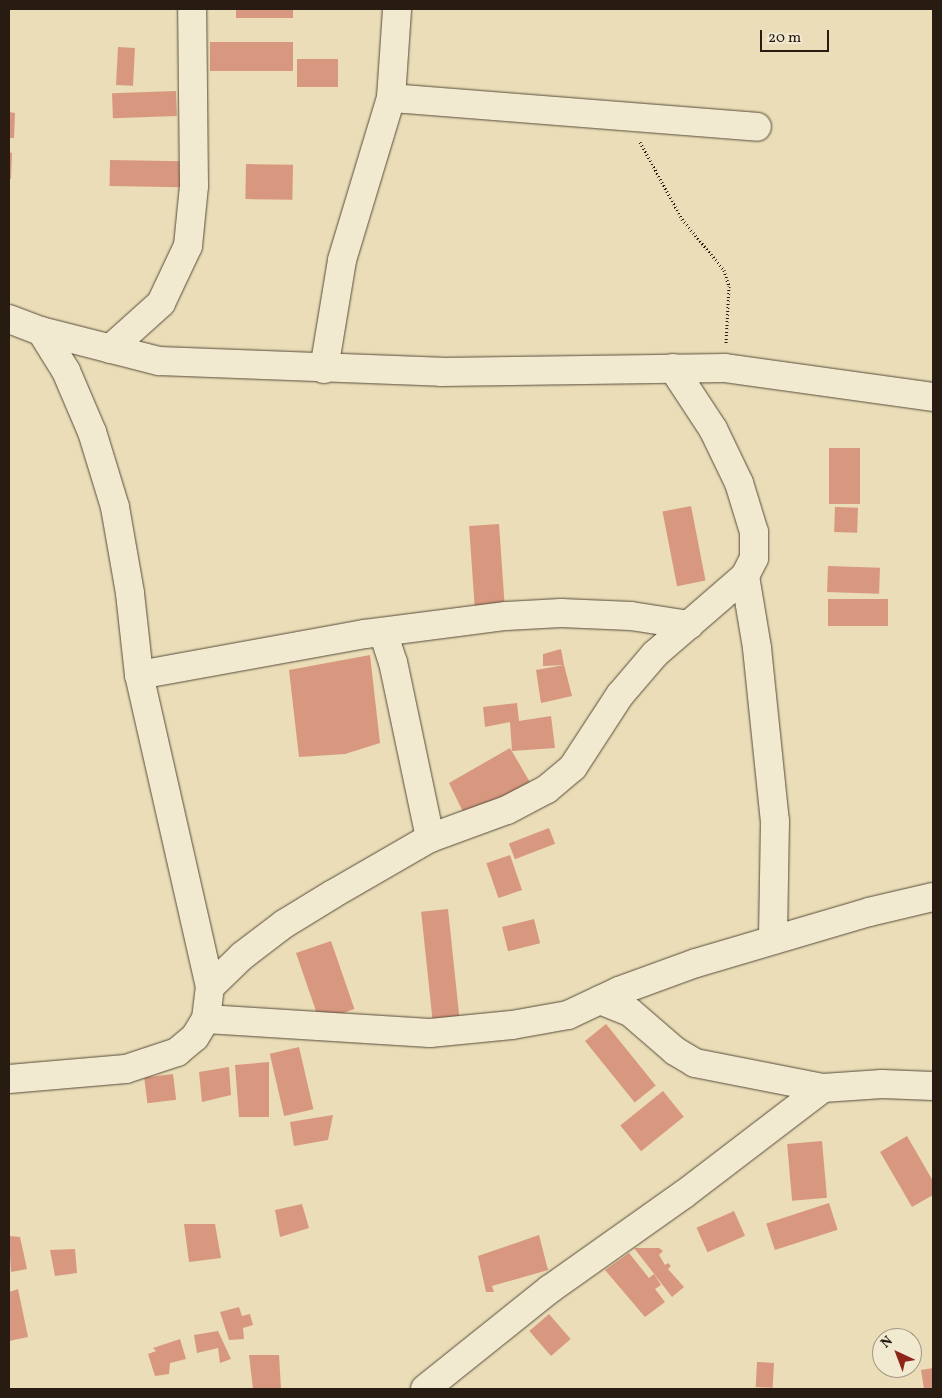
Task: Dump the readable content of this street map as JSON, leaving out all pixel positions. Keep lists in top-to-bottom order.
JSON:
{
  "scale_bar": "20 m",
  "north": "top left"
}
